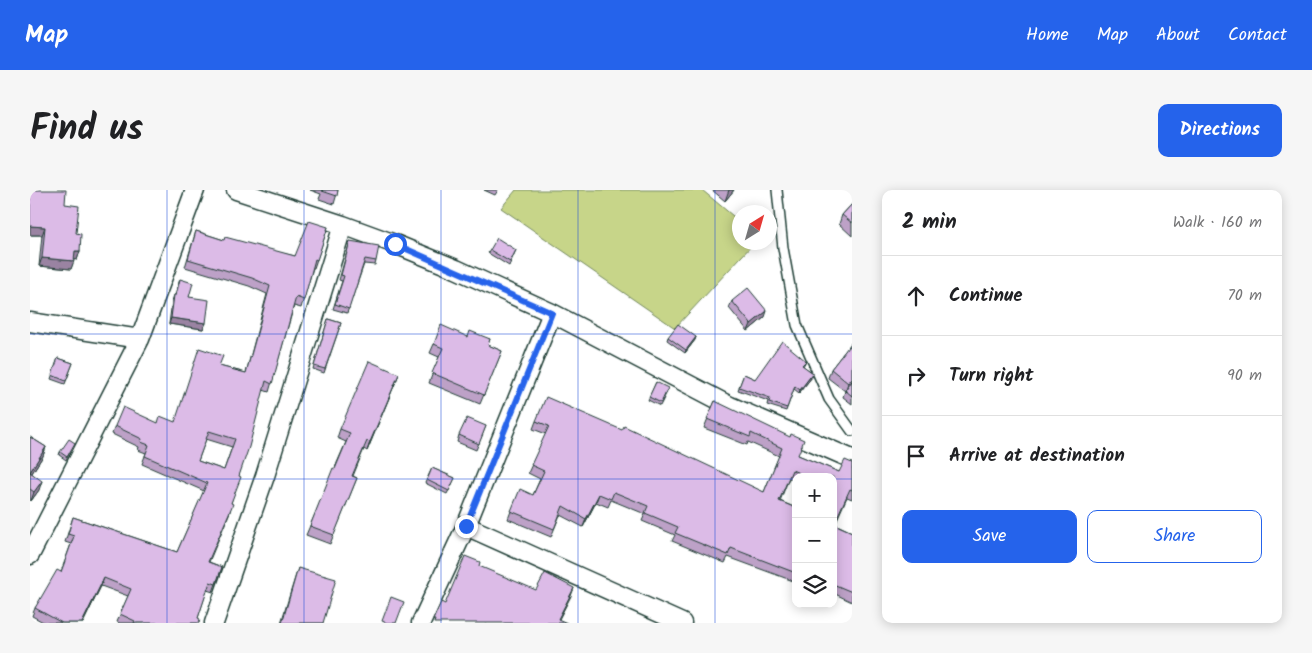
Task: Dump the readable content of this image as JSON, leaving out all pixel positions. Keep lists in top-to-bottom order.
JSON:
{
  "north": "top right",
  "page": {
    "header": "Map",
    "nav": [
      "Home",
      "Map",
      "About",
      "Contact"
    ],
    "title": "Find us",
    "buttons": [
      "Directions",
      ["Save", "Share"]
    ],
    "heading": ["2 min", "Walk · 160 m"],
    "list": [
      ["Continue", "70 m"],
      ["Turn right", "90 m"],
      "Arrive at destination"
    ],
    "map_buttons": ["+", "−"]
  }
}
